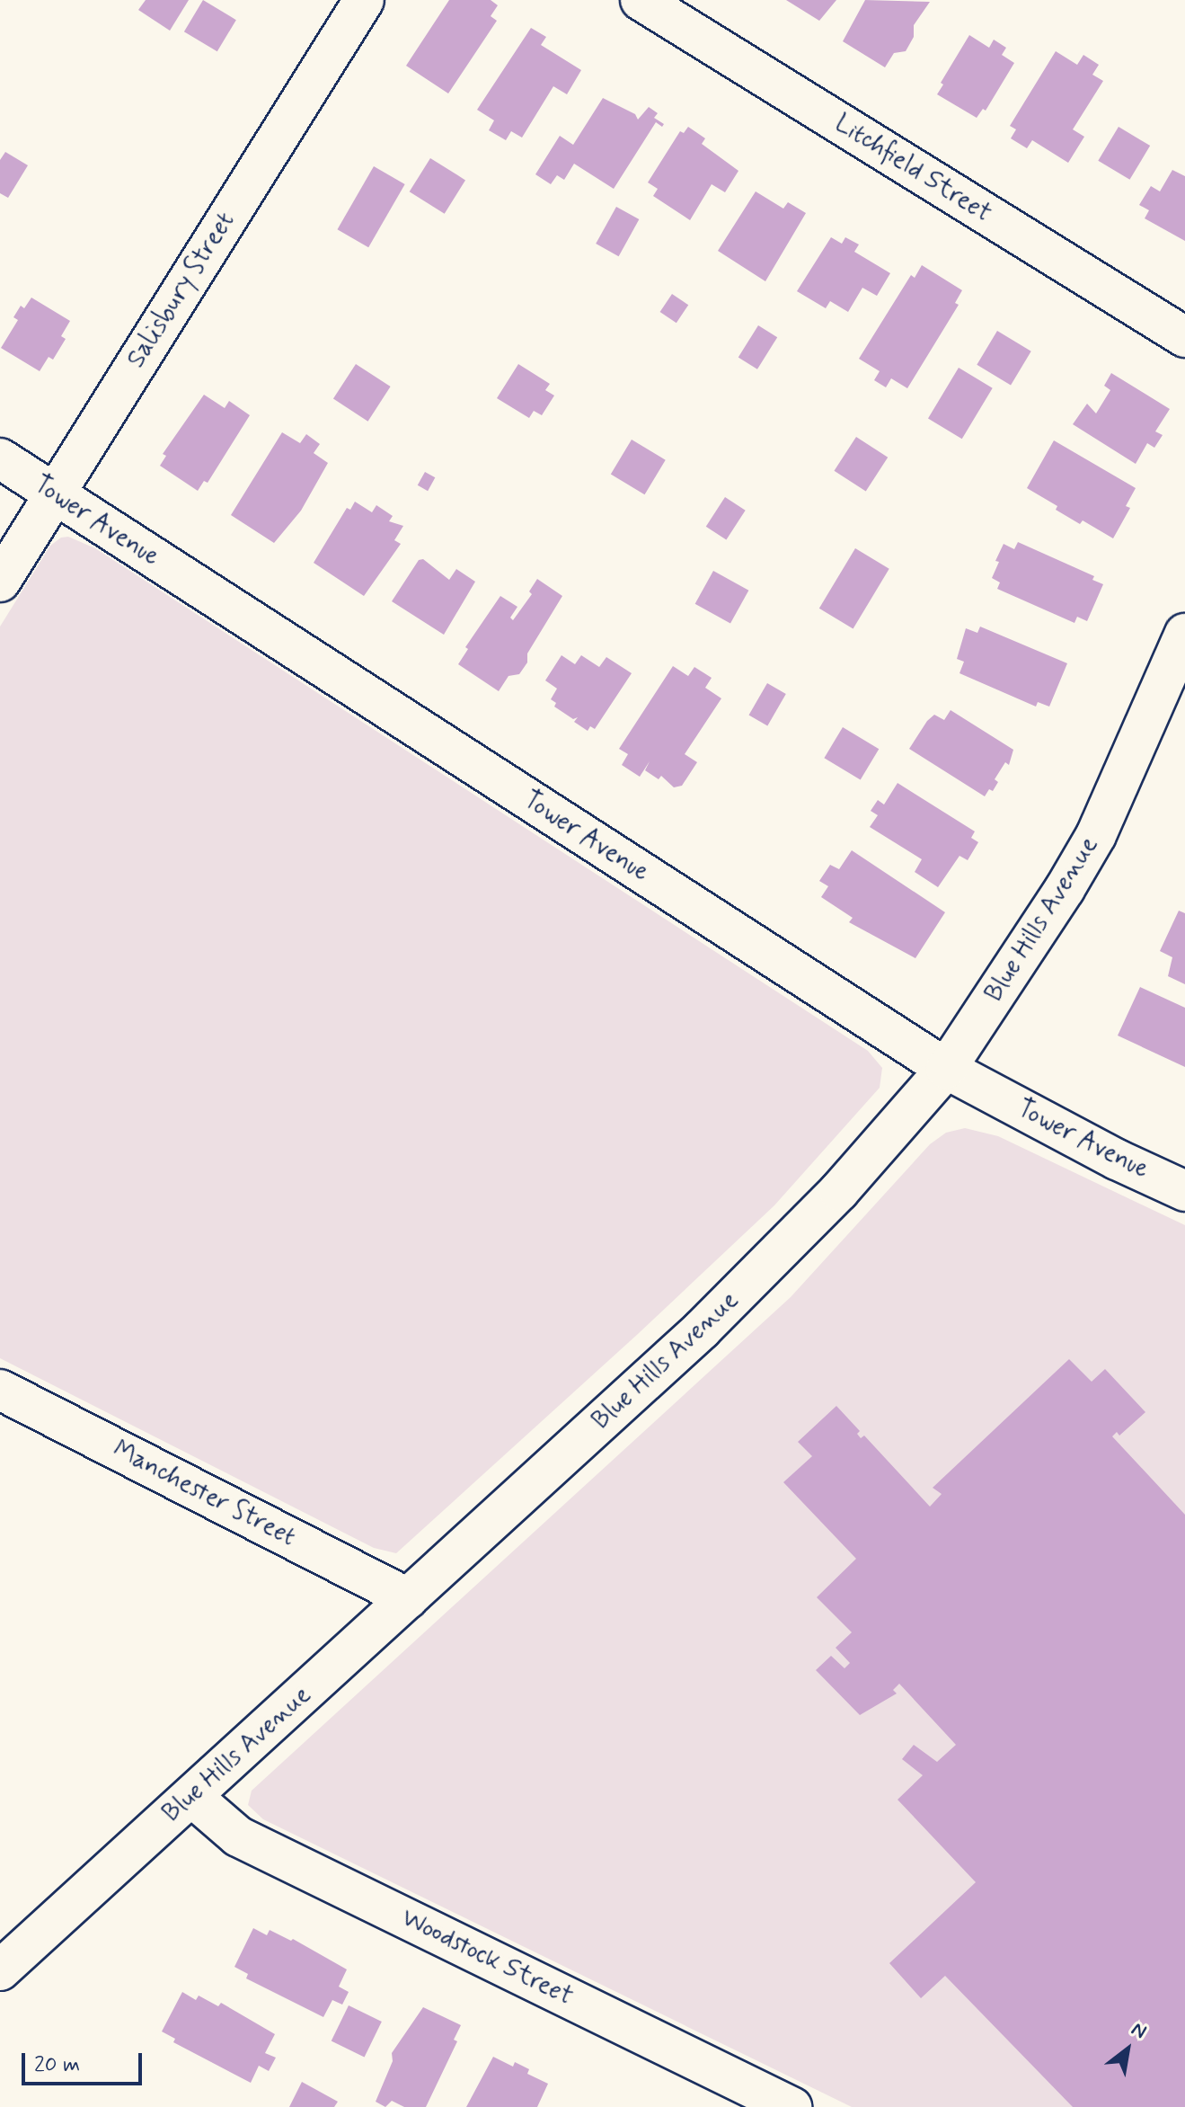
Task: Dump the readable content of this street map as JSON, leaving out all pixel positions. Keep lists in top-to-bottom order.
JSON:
{
  "streets": {
    "main road": [
      "Litchfield Street",
      "Salisbury Street",
      "Tower Avenue",
      "Blue Hills Avenue",
      "Manchester Street",
      "Woodstock Street"
    ]
  },
  "crossings": [
    ["Salisbury Street", "Tower Avenue"],
    ["Tower Avenue", "Blue Hills Avenue"],
    ["Blue Hills Avenue", "Manchester Street"],
    ["Blue Hills Avenue", "Woodstock Street"]
  ],
  "scale_bar": "20 m",
  "north": "top right"
}
